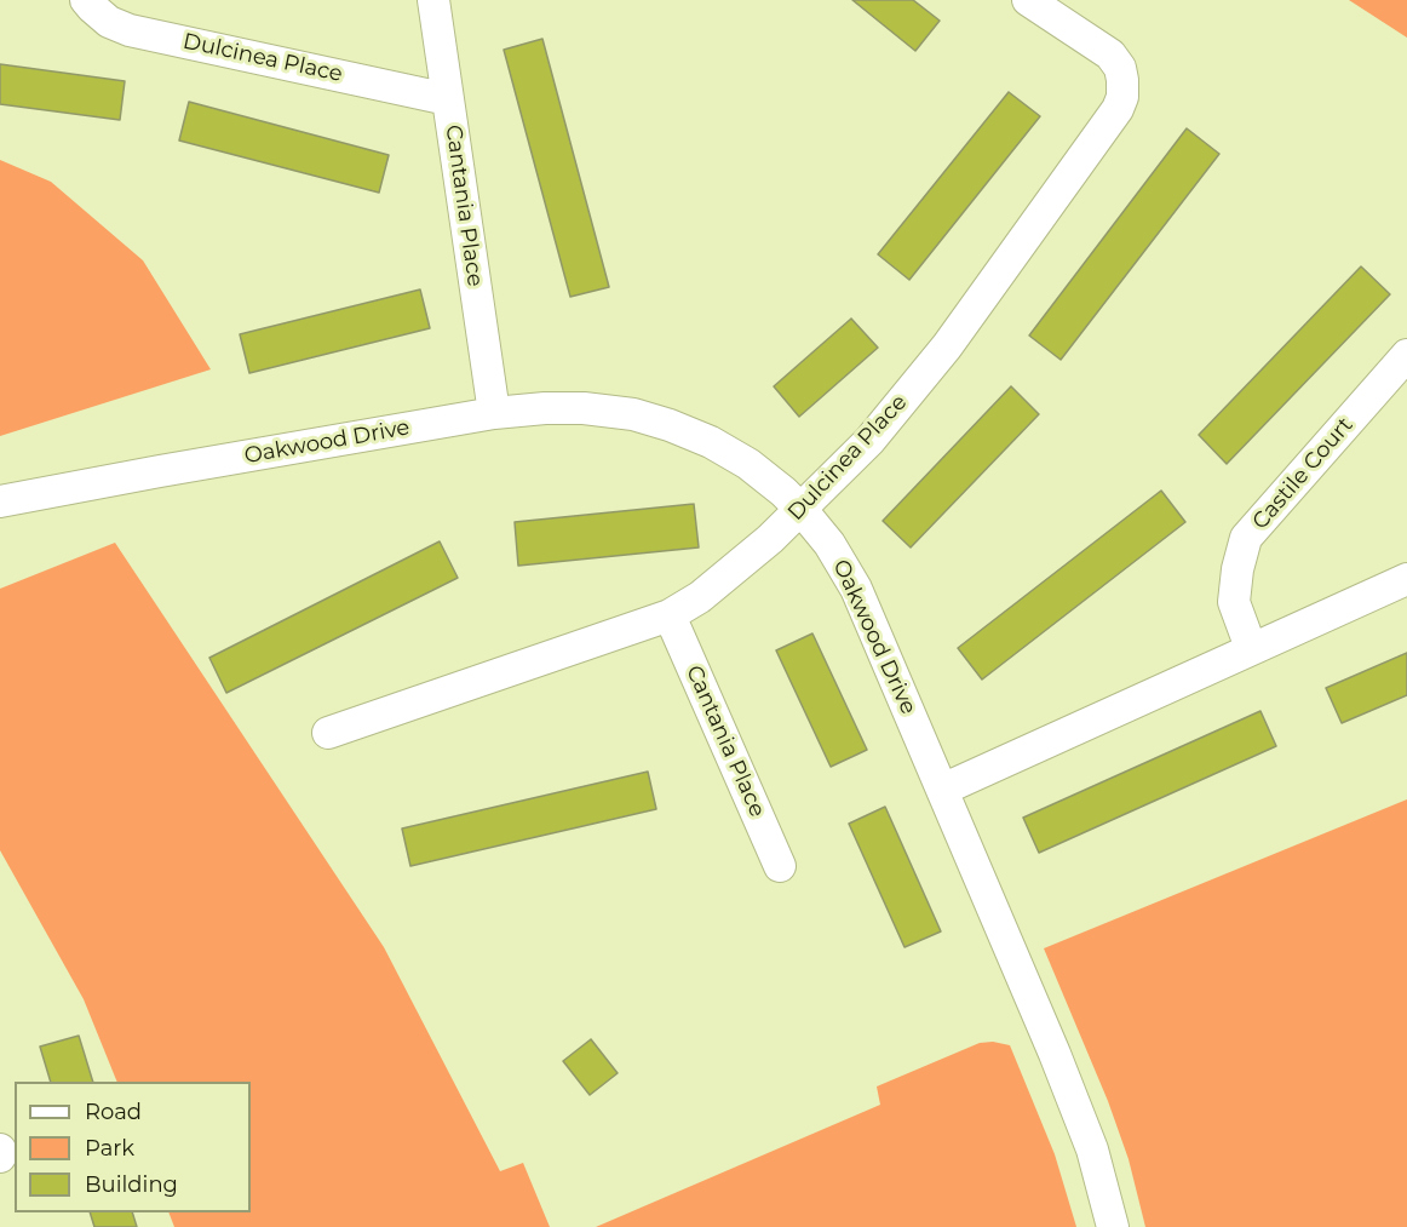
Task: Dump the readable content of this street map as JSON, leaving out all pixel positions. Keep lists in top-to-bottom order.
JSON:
{
  "streets": {
    "street": [
      "Dulcinea Place",
      "Cantania Place",
      "Oakwood Drive",
      "Castile Court"
    ]
  },
  "crossings": [
    ["Dulcinea Place", "Cantania Place"],
    ["Dulcinea Place", "Oakwood Drive"],
    ["Cantania Place", "Oakwood Drive"]
  ],
  "legend": ["Road", "Park", "Building"]
}
